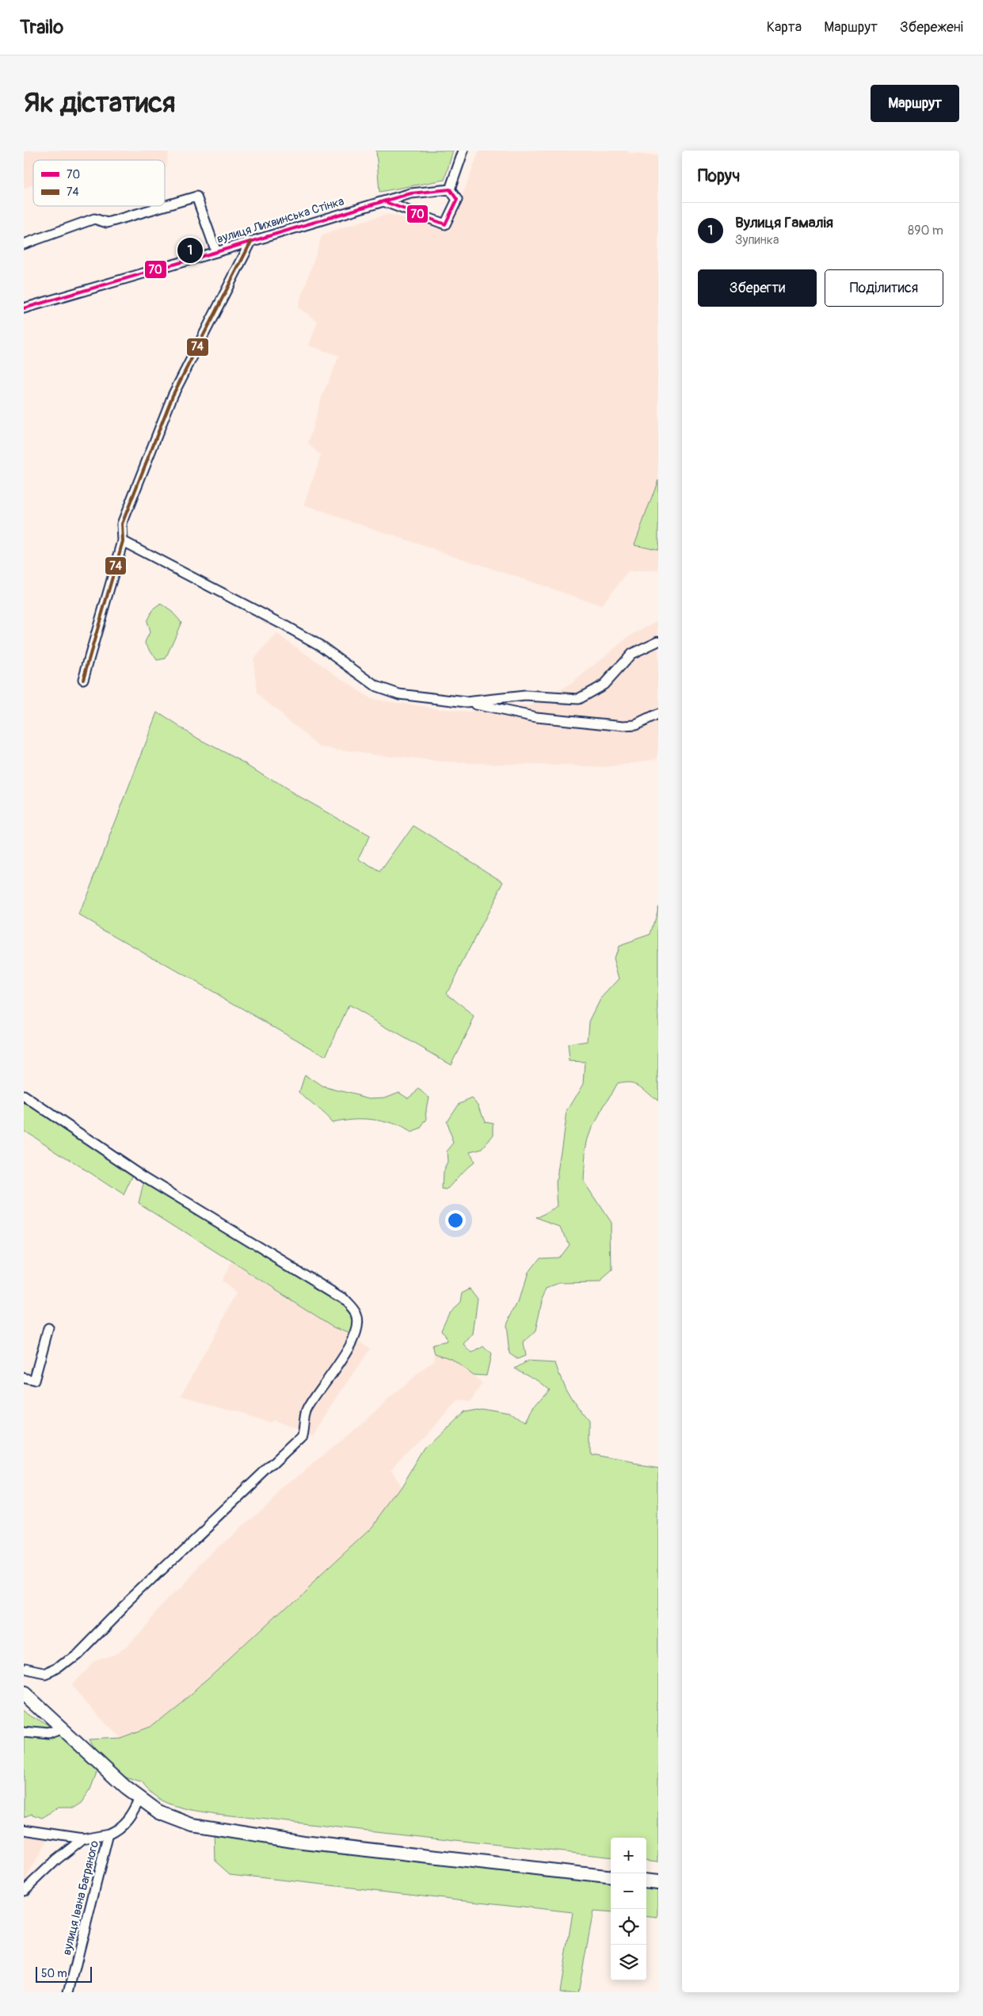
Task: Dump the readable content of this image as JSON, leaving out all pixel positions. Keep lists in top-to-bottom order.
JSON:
{
  "streets": {
    "street": ["вулиця Лихвинська Стінка", "вулиця Івана Багряного"]
  },
  "lines": ["transit line 70", "transit line 74"],
  "legend": ["70", "74"],
  "scale_bar": "50 m",
  "page": {
    "header": "Trailo",
    "nav": ["Карта", "Маршрут", "Збережені"],
    "buttons": [
      "Маршрут",
      ["Зберегти", "Поділитися"]
    ],
    "title": "Як дістатися",
    "heading": "Поруч",
    "list": [
      {
        "mark": "1",
        "name": "Вулиця Гамалія",
        "note": "Зупинка",
        "value": "890 m"
      }
    ],
    "pins": "1",
    "map_buttons": ["+", "−"],
    "scale": "50 m"
  }
}
